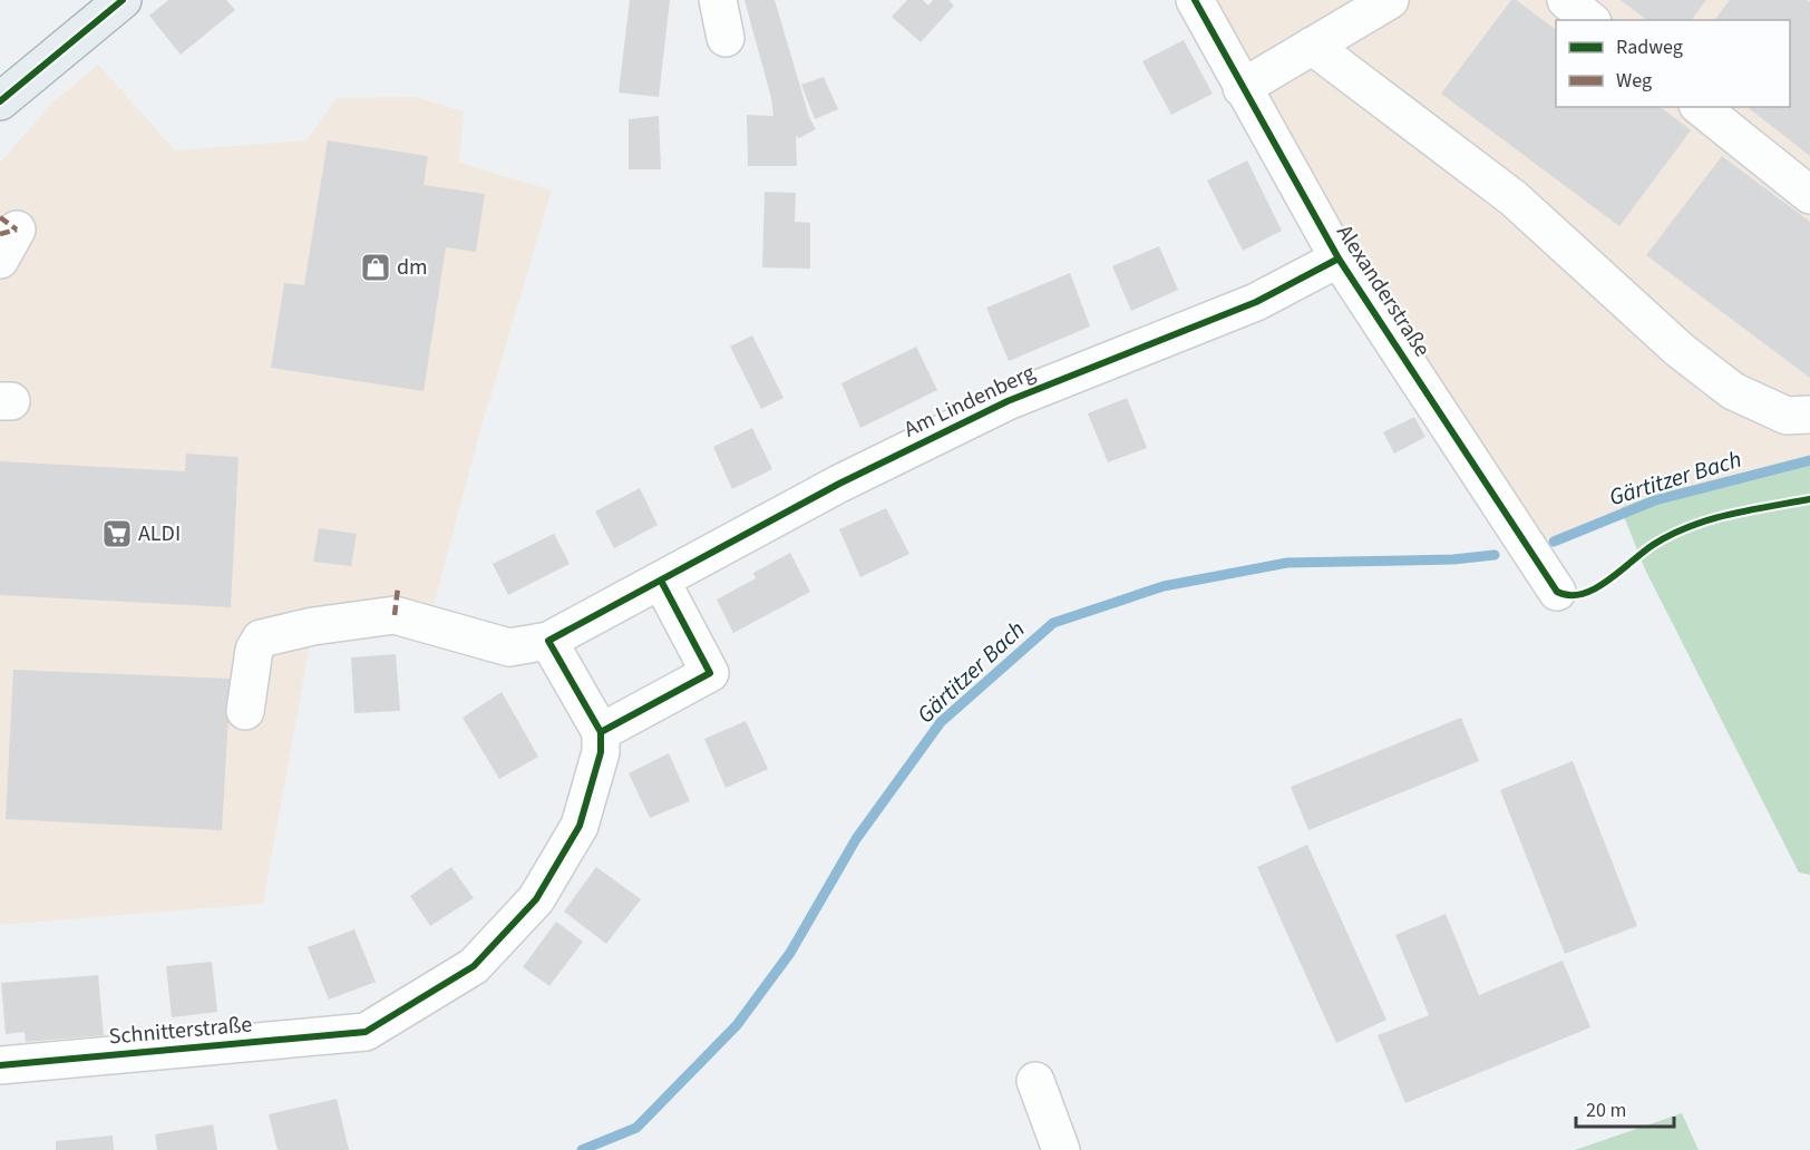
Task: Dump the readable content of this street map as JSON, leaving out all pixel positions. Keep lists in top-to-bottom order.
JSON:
{
  "streets": {
    "street": ["Alexanderstraße", "Am Lindenberg", "Schnitterstraße"]
  },
  "crossings": [
    ["Alexanderstraße", "Am Lindenberg"]
  ],
  "water": ["Gärtitzer Bach"],
  "places": {
    "shop": ["dm"],
    "supermarket": ["ALDI"]
  },
  "legend": ["Radweg", "Weg"],
  "scale_bar": "20 m"
}
